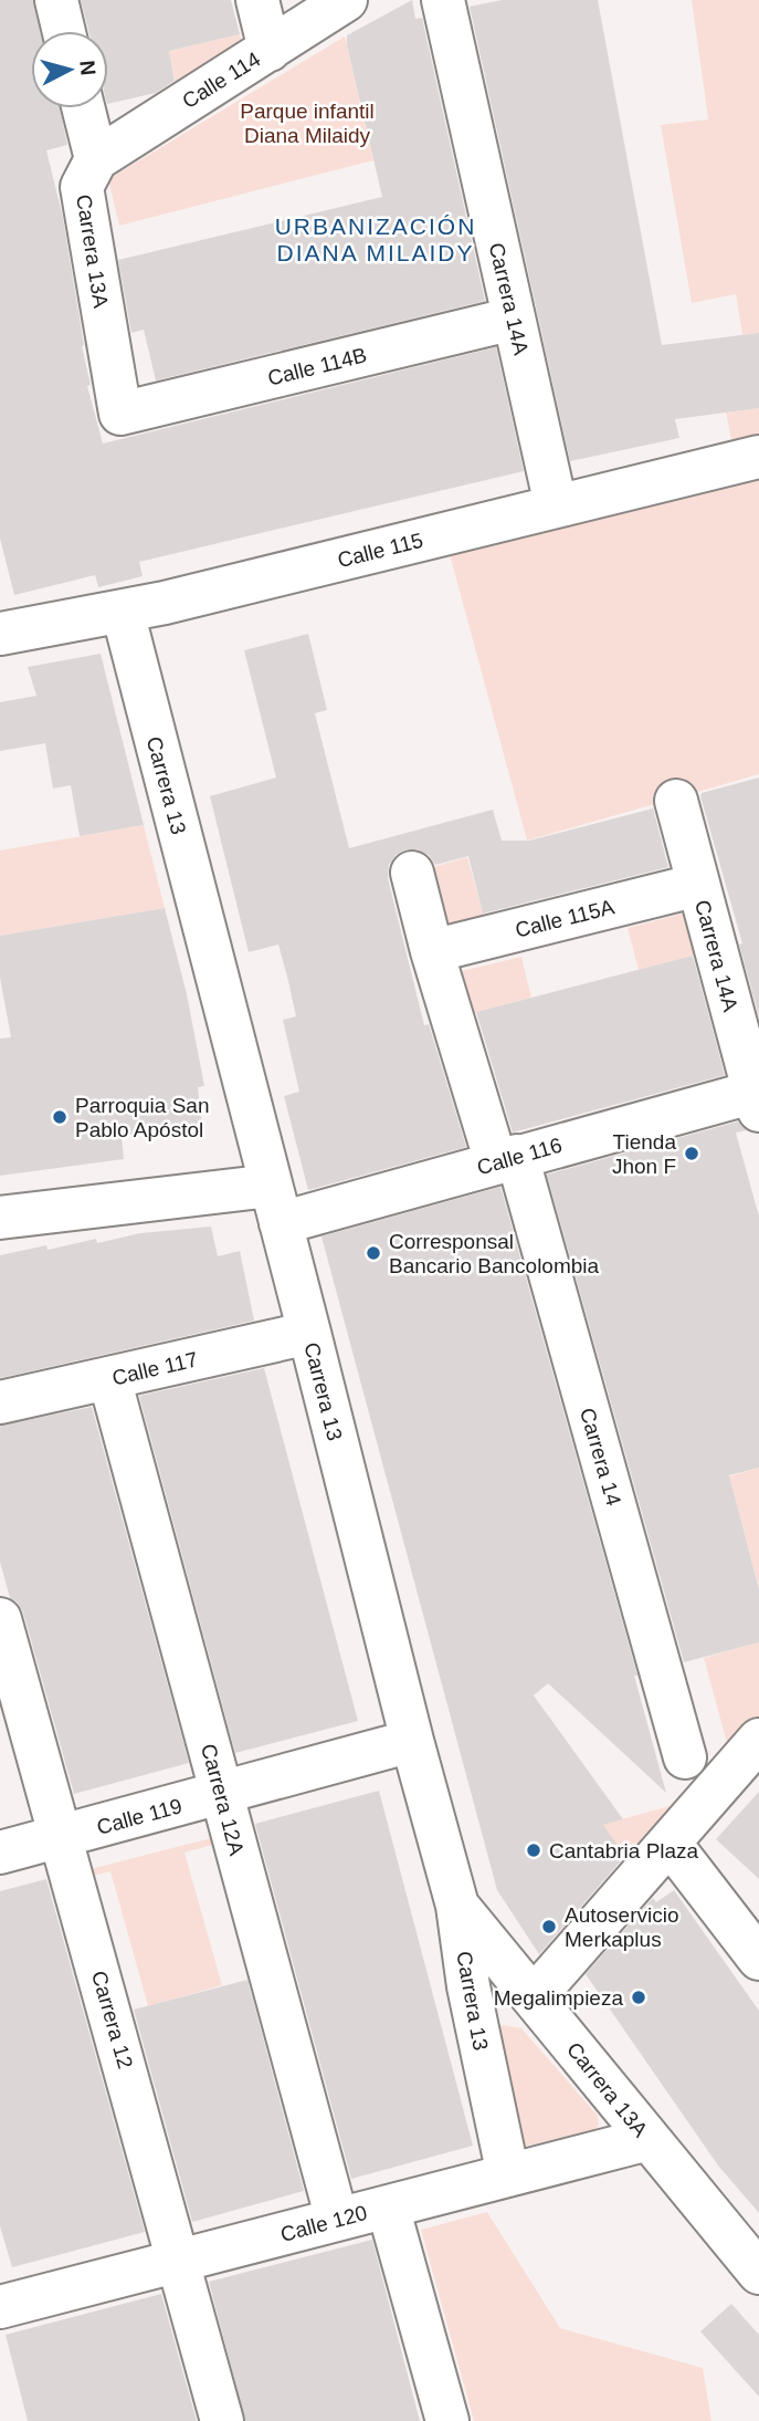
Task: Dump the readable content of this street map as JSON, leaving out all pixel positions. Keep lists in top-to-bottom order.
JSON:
{
  "streets": {
    "street": [
      "Calle 114",
      "Carrera 13A",
      "Carrera 14A",
      "Calle 114B",
      "Calle 115",
      "Carrera 13",
      "Calle 115A",
      "Calle 116",
      "Calle 117",
      "Carrera 14",
      "Carrera 12A",
      "Calle 119",
      "Carrera 12",
      "Calle 120"
    ]
  },
  "crossings": [
    ["Calle 114", "Carrera 13A"],
    ["Carrera 13A", "Calle 114B"],
    ["Carrera 13A", "Carrera 13"],
    ["Carrera 13A", "Calle 120"],
    ["Carrera 14A", "Calle 114B"],
    ["Carrera 14A", "Calle 115"],
    ["Carrera 14A", "Calle 115A"],
    ["Carrera 14A", "Calle 116"],
    ["Calle 115", "Carrera 13"],
    ["Carrera 13", "Calle 116"],
    ["Carrera 13", "Calle 117"],
    ["Carrera 13", "Calle 119"],
    ["Carrera 13", "Calle 120"],
    ["Calle 115A", "Carrera 14"],
    ["Calle 116", "Carrera 14"],
    ["Calle 117", "Carrera 12A"],
    ["Carrera 12A", "Calle 119"],
    ["Carrera 12A", "Calle 120"],
    ["Calle 119", "Carrera 12"],
    ["Carrera 12", "Calle 120"]
  ],
  "districts": ["URBANIZACIÓN DIANA MILAIDY"],
  "parks": ["Parque infantil Diana Milaidy"],
  "places": [
    "Parroquia San Pablo Apóstol",
    "Tienda Jhon F",
    "Corresponsal Bancario Bancolombia",
    "Cantabria Plaza",
    "Autoservicio Merkaplus",
    "Megalimpieza"
  ],
  "north": "right"
}
